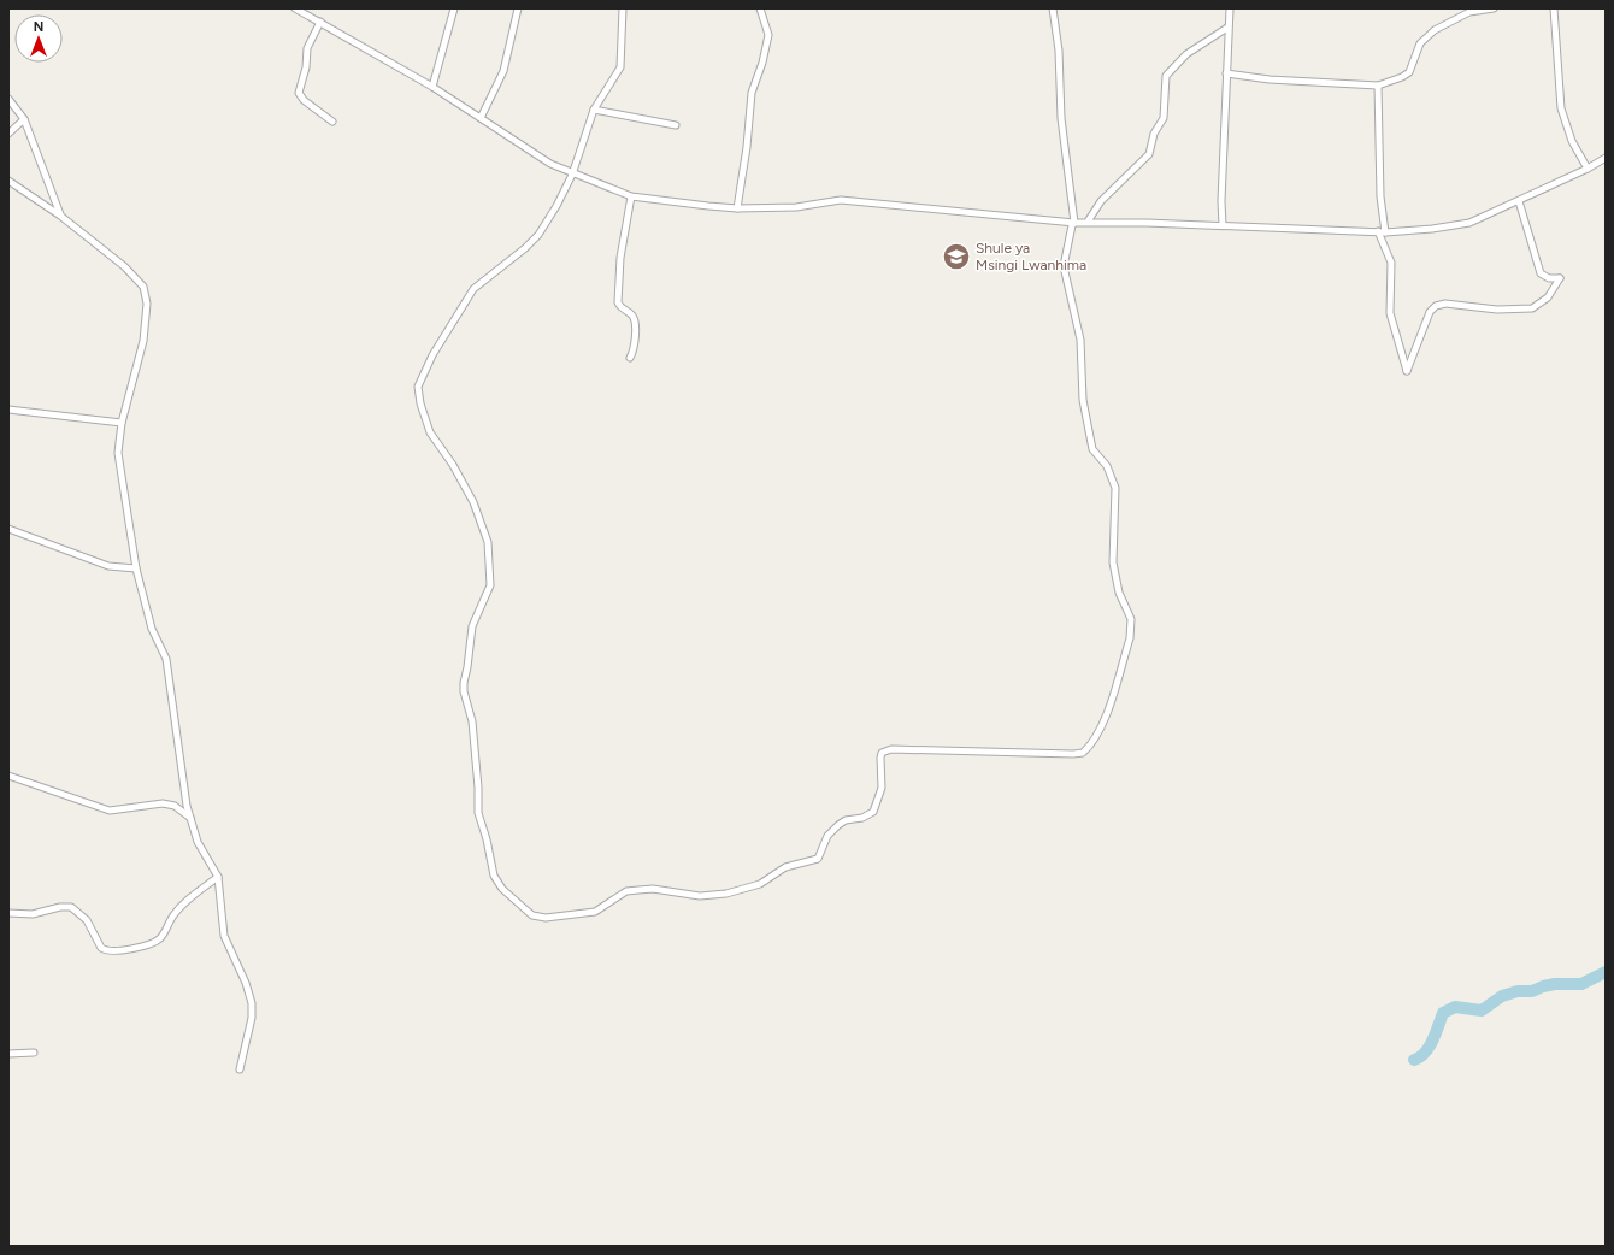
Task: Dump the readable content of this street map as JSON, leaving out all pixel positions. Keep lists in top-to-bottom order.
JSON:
{
  "places": {
    "school or university": ["Shule ya Msingi Lwanhima"]
  },
  "north": "top"
}
